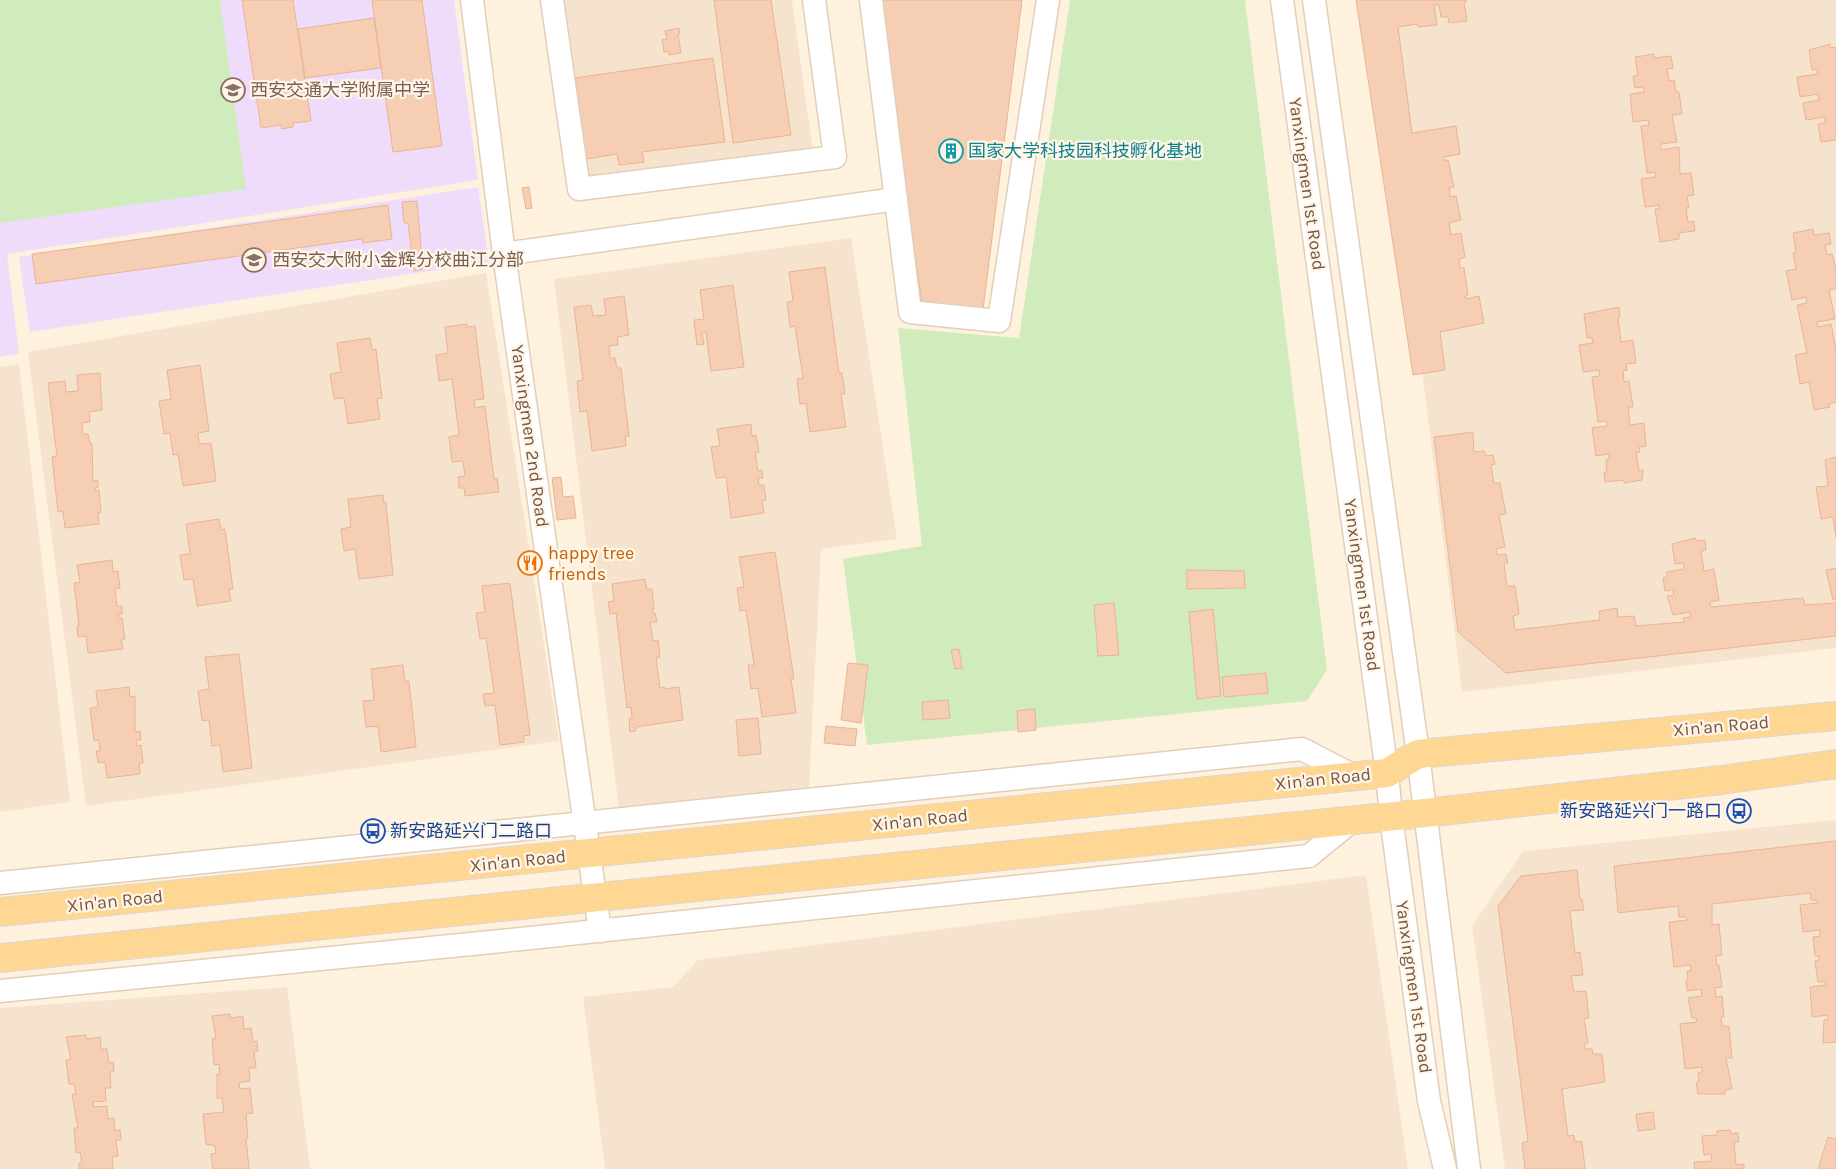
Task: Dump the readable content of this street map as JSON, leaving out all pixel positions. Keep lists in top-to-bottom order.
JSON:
{
  "streets": {
    "main road": ["Xin'an Road"],
    "street": ["Yanxingmen 1st Road", "Yanxingmen 2nd Road"]
  },
  "crossings": [
    ["Yanxingmen 1st Road", "Xin'an Road"],
    ["Yanxingmen 2nd Road", "Xin'an Road"]
  ],
  "places": {
    "school or university": ["西安交通大学附属中学", "西安交大附小金辉分校曲江分部"],
    "building": ["国家大学科技园科技孵化基地"],
    "restaurant": ["happy tree friends"],
    "bus stop": ["新安路延兴门一路口", "新安路延兴门二路口"]
  }
}
